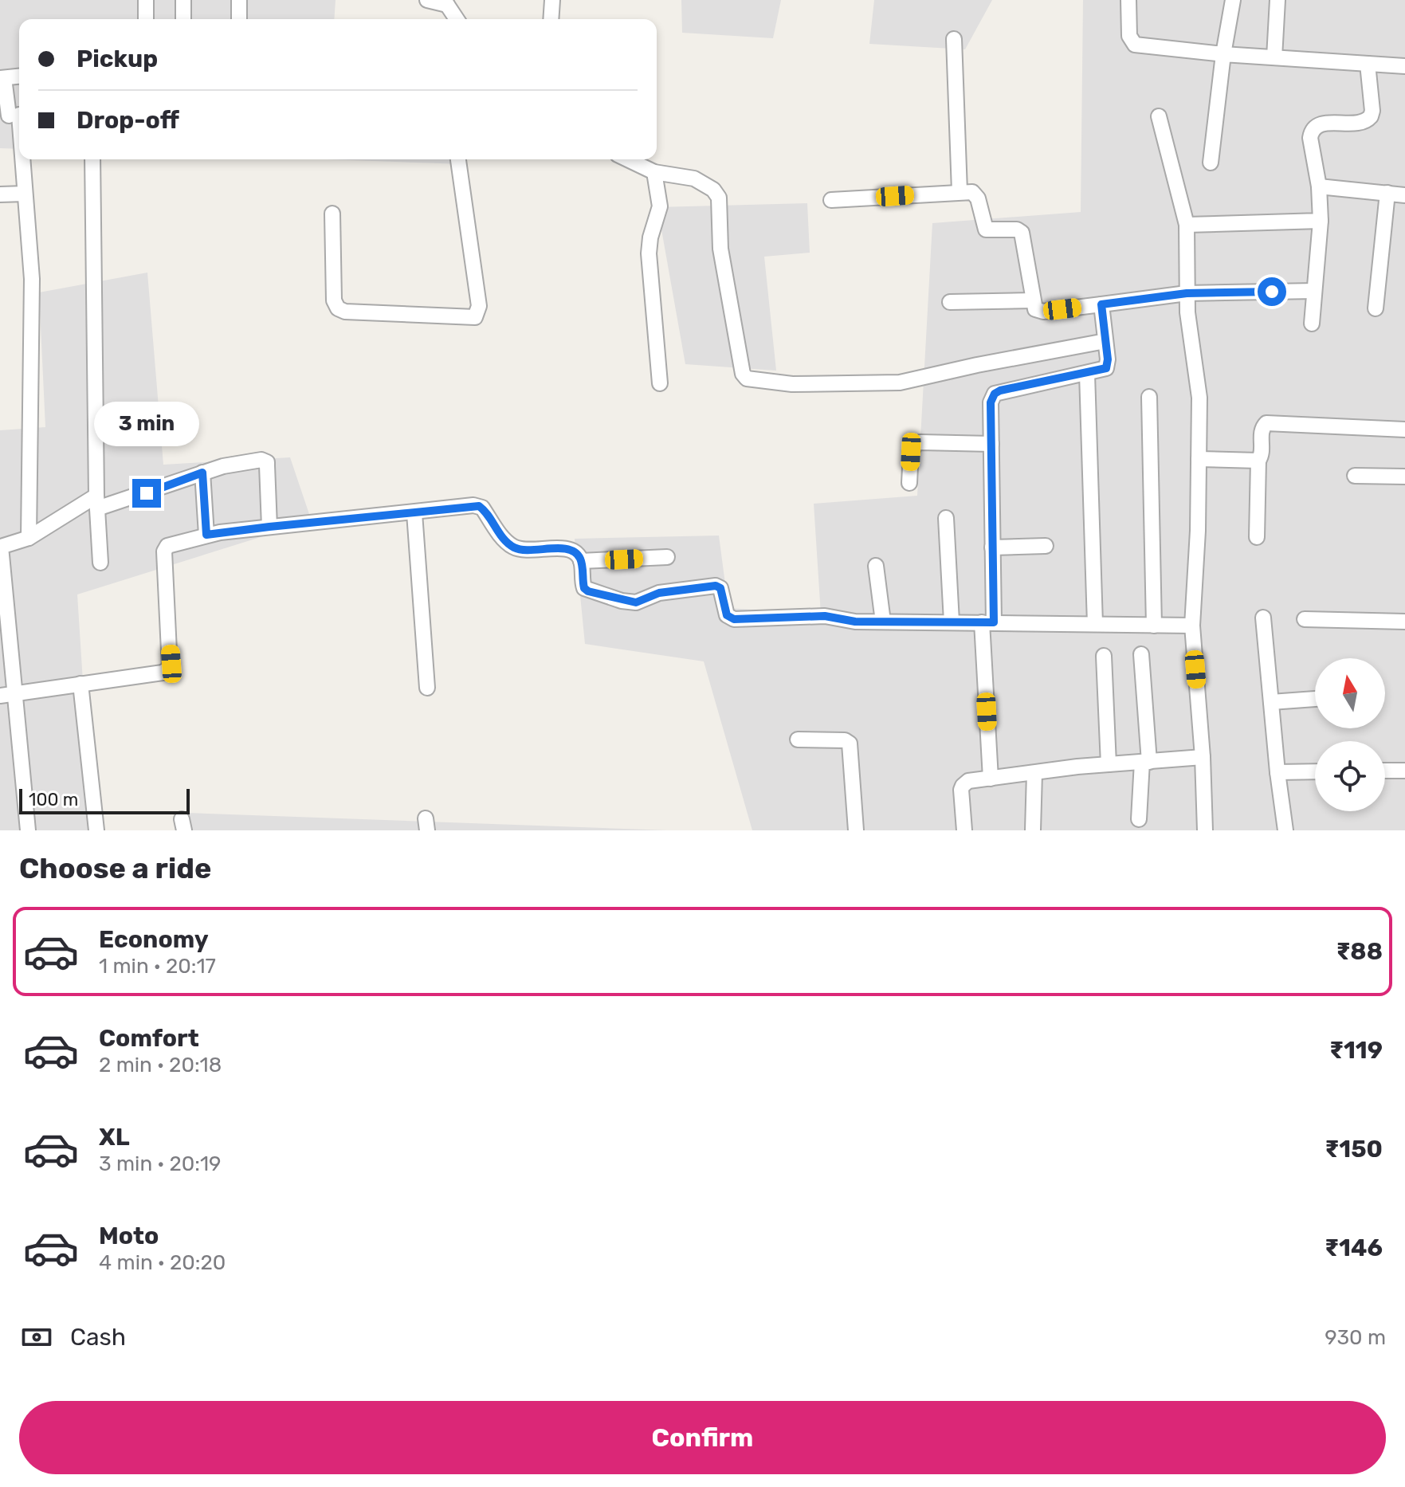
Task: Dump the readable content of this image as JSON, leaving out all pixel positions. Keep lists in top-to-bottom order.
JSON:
{
  "scale_bar": "100 m",
  "north": "top",
  "page": {
    "banner": ["Pickup", "Drop-off"],
    "bubble": "3 min",
    "scale": "100 m",
    "heading": "Choose a ride",
    "list": [
      {
        "name": "Economy",
        "note": "1 min · 20:17",
        "value": "₹88"
      },
      {
        "name": "Comfort",
        "note": "2 min · 20:18",
        "value": "₹119"
      },
      {
        "name": "XL",
        "note": "3 min · 20:19",
        "value": "₹150"
      },
      {
        "name": "Moto",
        "note": "4 min · 20:20",
        "value": "₹146"
      }
    ],
    "pay": ["Cash", "930 m"],
    "buttons": "Confirm"
  }
}
